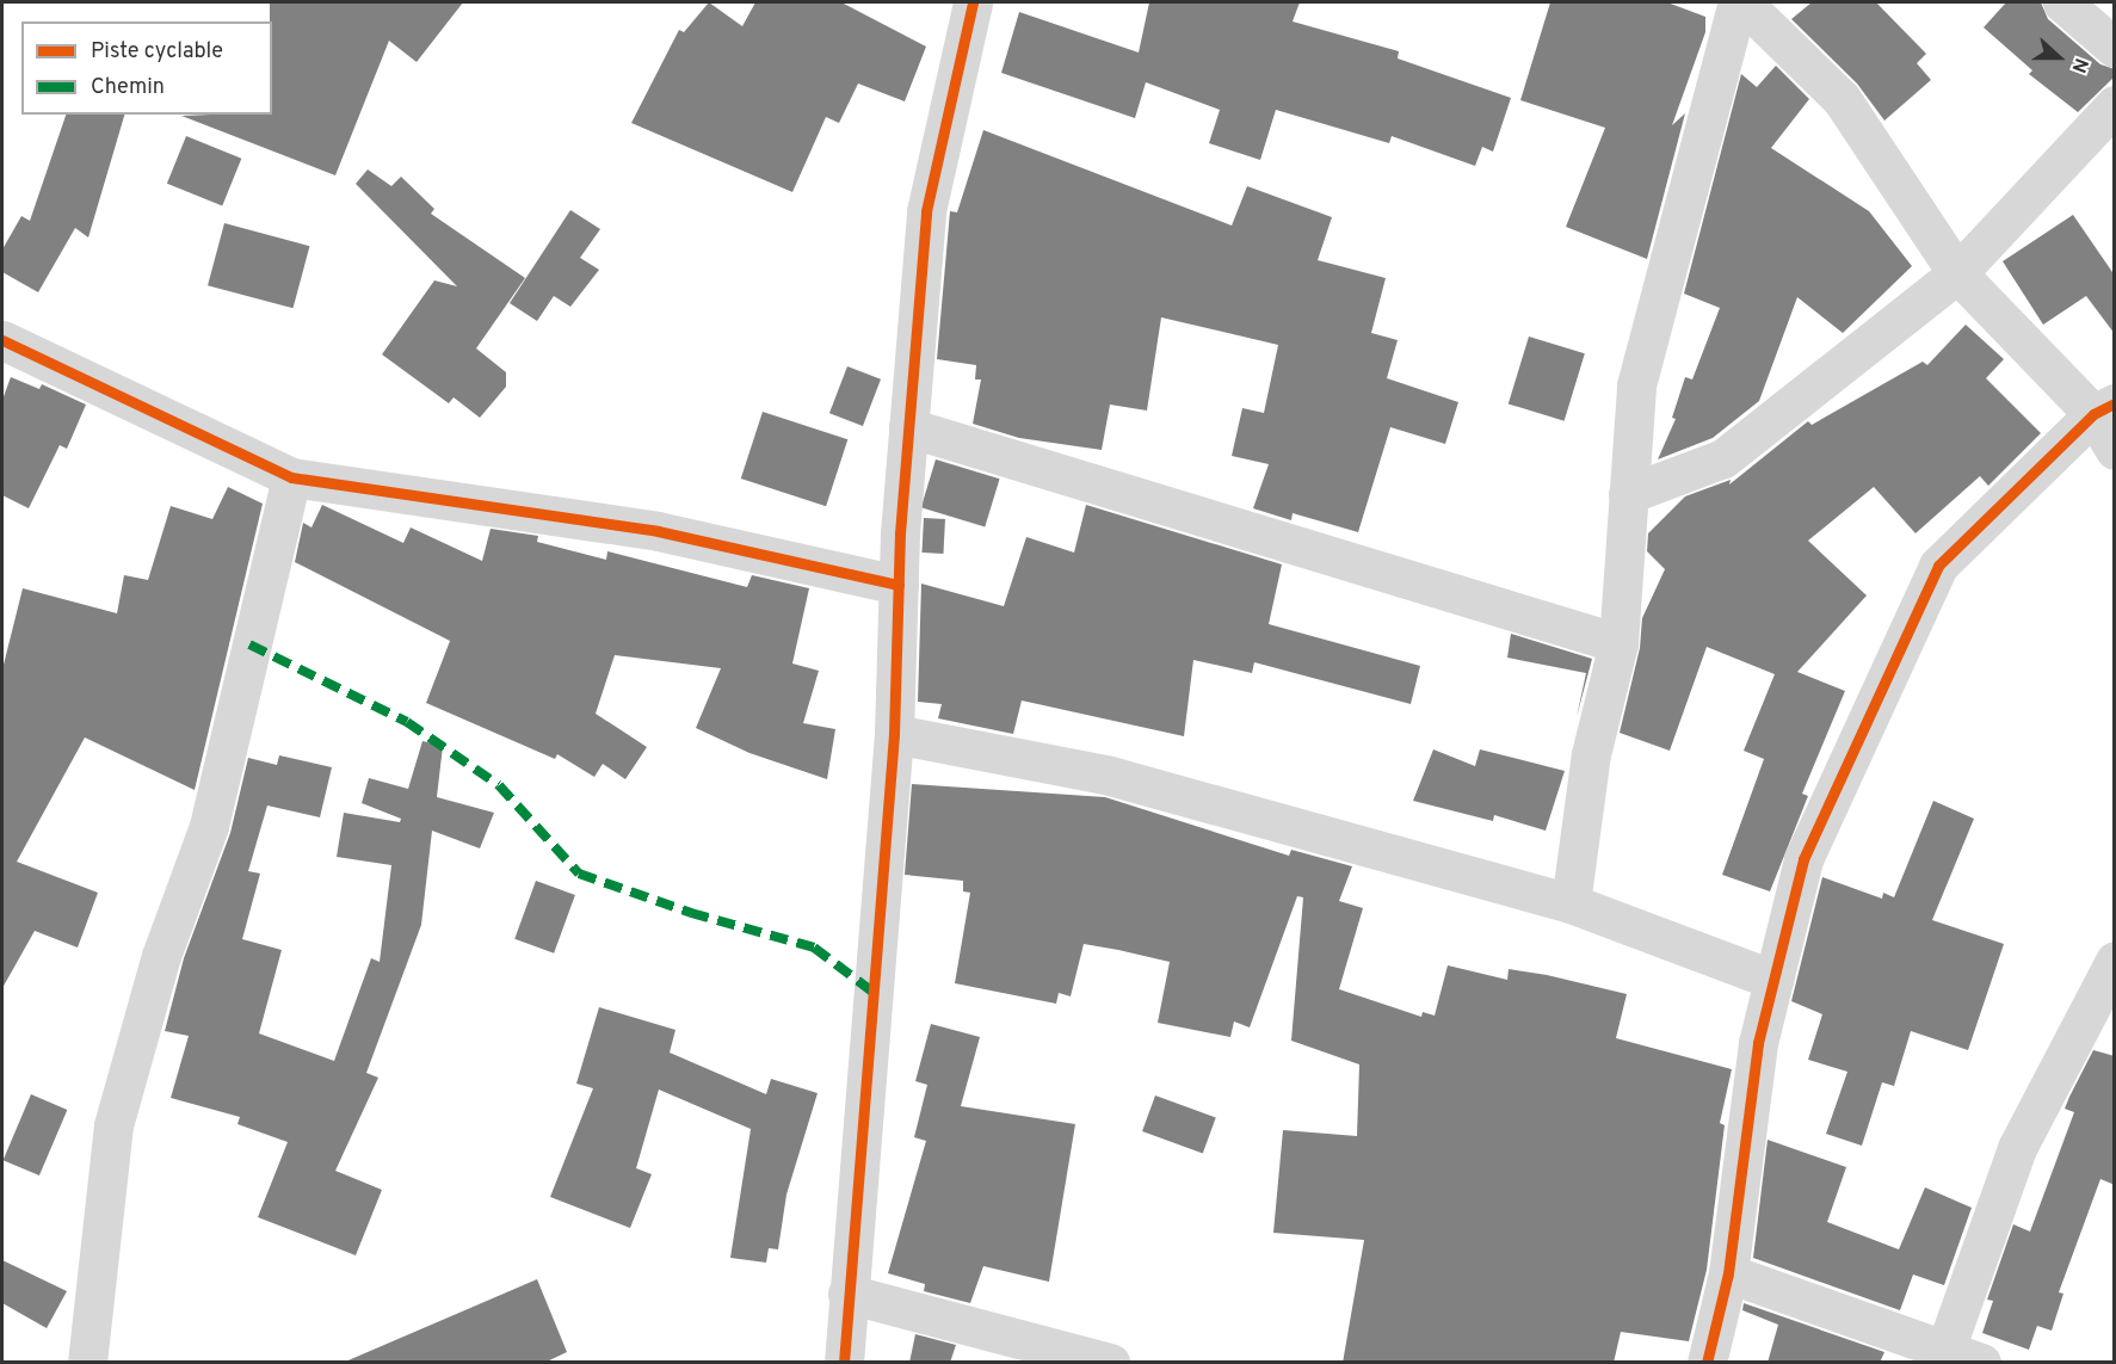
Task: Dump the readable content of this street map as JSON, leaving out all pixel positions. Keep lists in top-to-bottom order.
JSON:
{
  "legend": ["Piste cyclable", "Chemin"],
  "north": "right"
}
